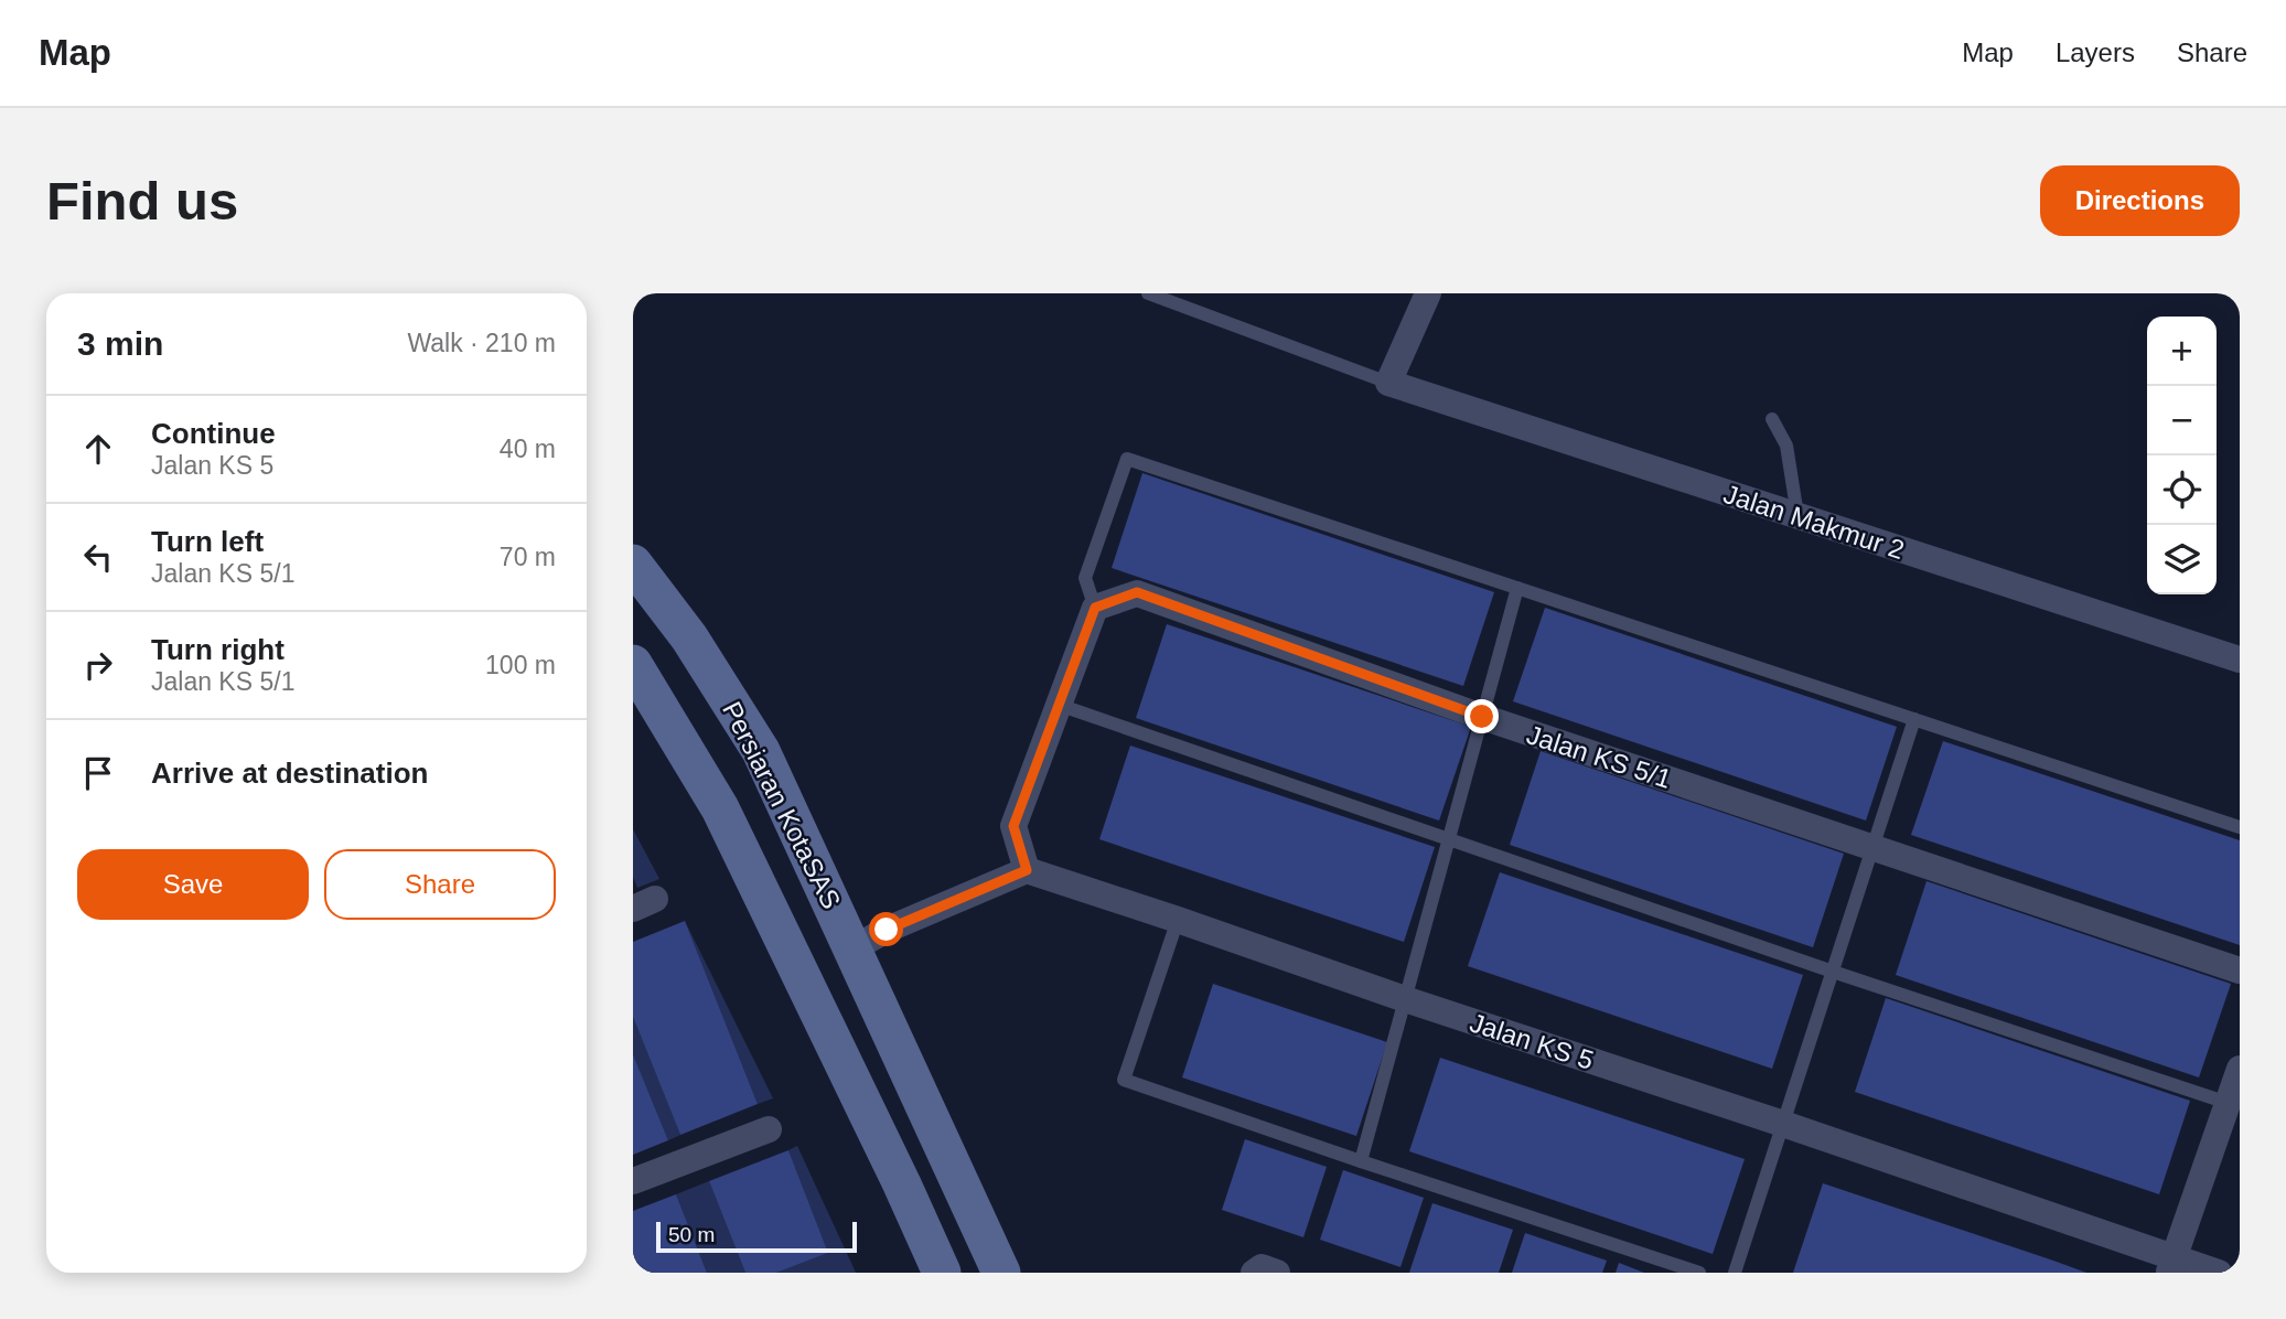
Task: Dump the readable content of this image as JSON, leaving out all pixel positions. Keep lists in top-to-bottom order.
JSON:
{
  "streets": {
    "main road": ["Persiaran KotaSAS"],
    "street": ["Jalan Makmur 2", "Jalan KS 5/1", "Jalan KS 5"]
  },
  "scale_bar": "50 m",
  "page": {
    "header": "Map",
    "nav": ["Map", "Layers", "Share"],
    "buttons": [
      "Directions",
      ["Save", "Share"]
    ],
    "title": "Find us",
    "heading": ["3 min", "Walk · 210 m"],
    "map_buttons": ["+", "−"],
    "list": [
      ["Continue", "Jalan KS 5", "40 m"],
      ["Turn left", "Jalan KS 5/1", "70 m"],
      ["Turn right", "Jalan KS 5/1", "100 m"],
      "Arrive at destination"
    ],
    "scale": "50 m"
  }
}
